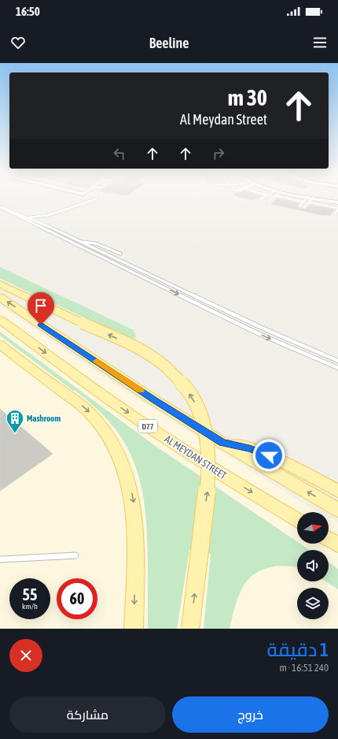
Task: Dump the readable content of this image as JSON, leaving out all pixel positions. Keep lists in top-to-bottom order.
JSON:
{
  "streets": {
    "main road": ["D77", "AL MEYDAN STREET"]
  },
  "places": {
    "building": ["Mashroom"]
  },
  "north": "right",
  "page": {
    "status": "16:50",
    "header": "Beeline",
    "turn": ["30 m", "Al Meydan Street"],
    "speed": "55 km/h",
    "limit": "60",
    "heading": ["1 دقيقة", "240 m · 16:51"],
    "buttons": ["خروج", "مشاركة"]
  }
}
